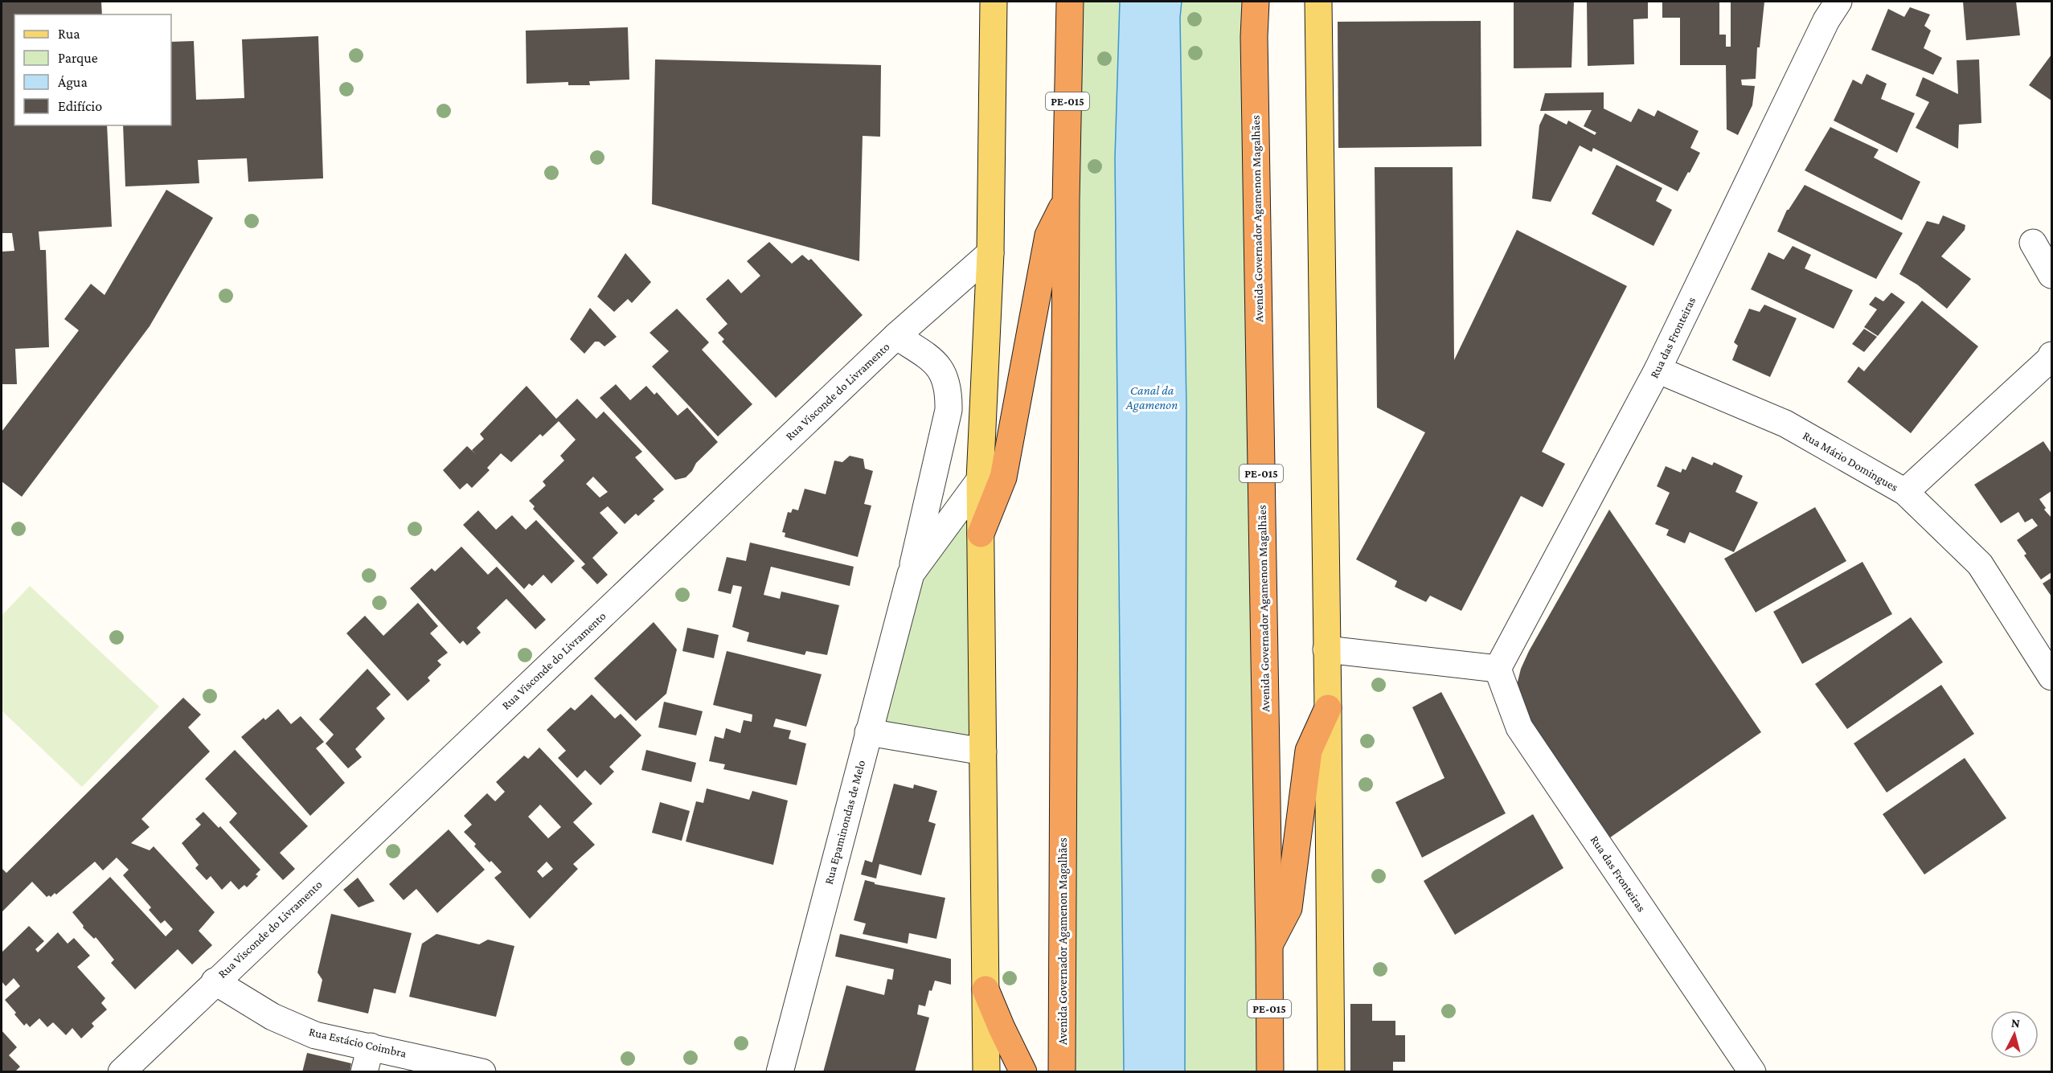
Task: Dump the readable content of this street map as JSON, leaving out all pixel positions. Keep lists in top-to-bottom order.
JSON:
{
  "streets": {
    "highway": ["PE-015", "Avenida Governador Agamenon Magalhães"],
    "street": [
      "Rua das Fronteiras",
      "Rua Visconde do Livramento",
      "Rua Mário Domingues",
      "Rua Epaminondas de Melo",
      "Rua Estácio Coimbra"
    ]
  },
  "crossings": [
    ["Rua das Fronteiras", "Rua Mário Domingues"],
    ["Rua Visconde do Livramento", "Rua Epaminondas de Melo"],
    ["Rua Visconde do Livramento", "Rua Estácio Coimbra"]
  ],
  "water": ["Canal da Agamenon"],
  "legend": [
    "Rua",
    "Parque",
    "Água",
    "Edifício"
  ],
  "north": "top"
}
